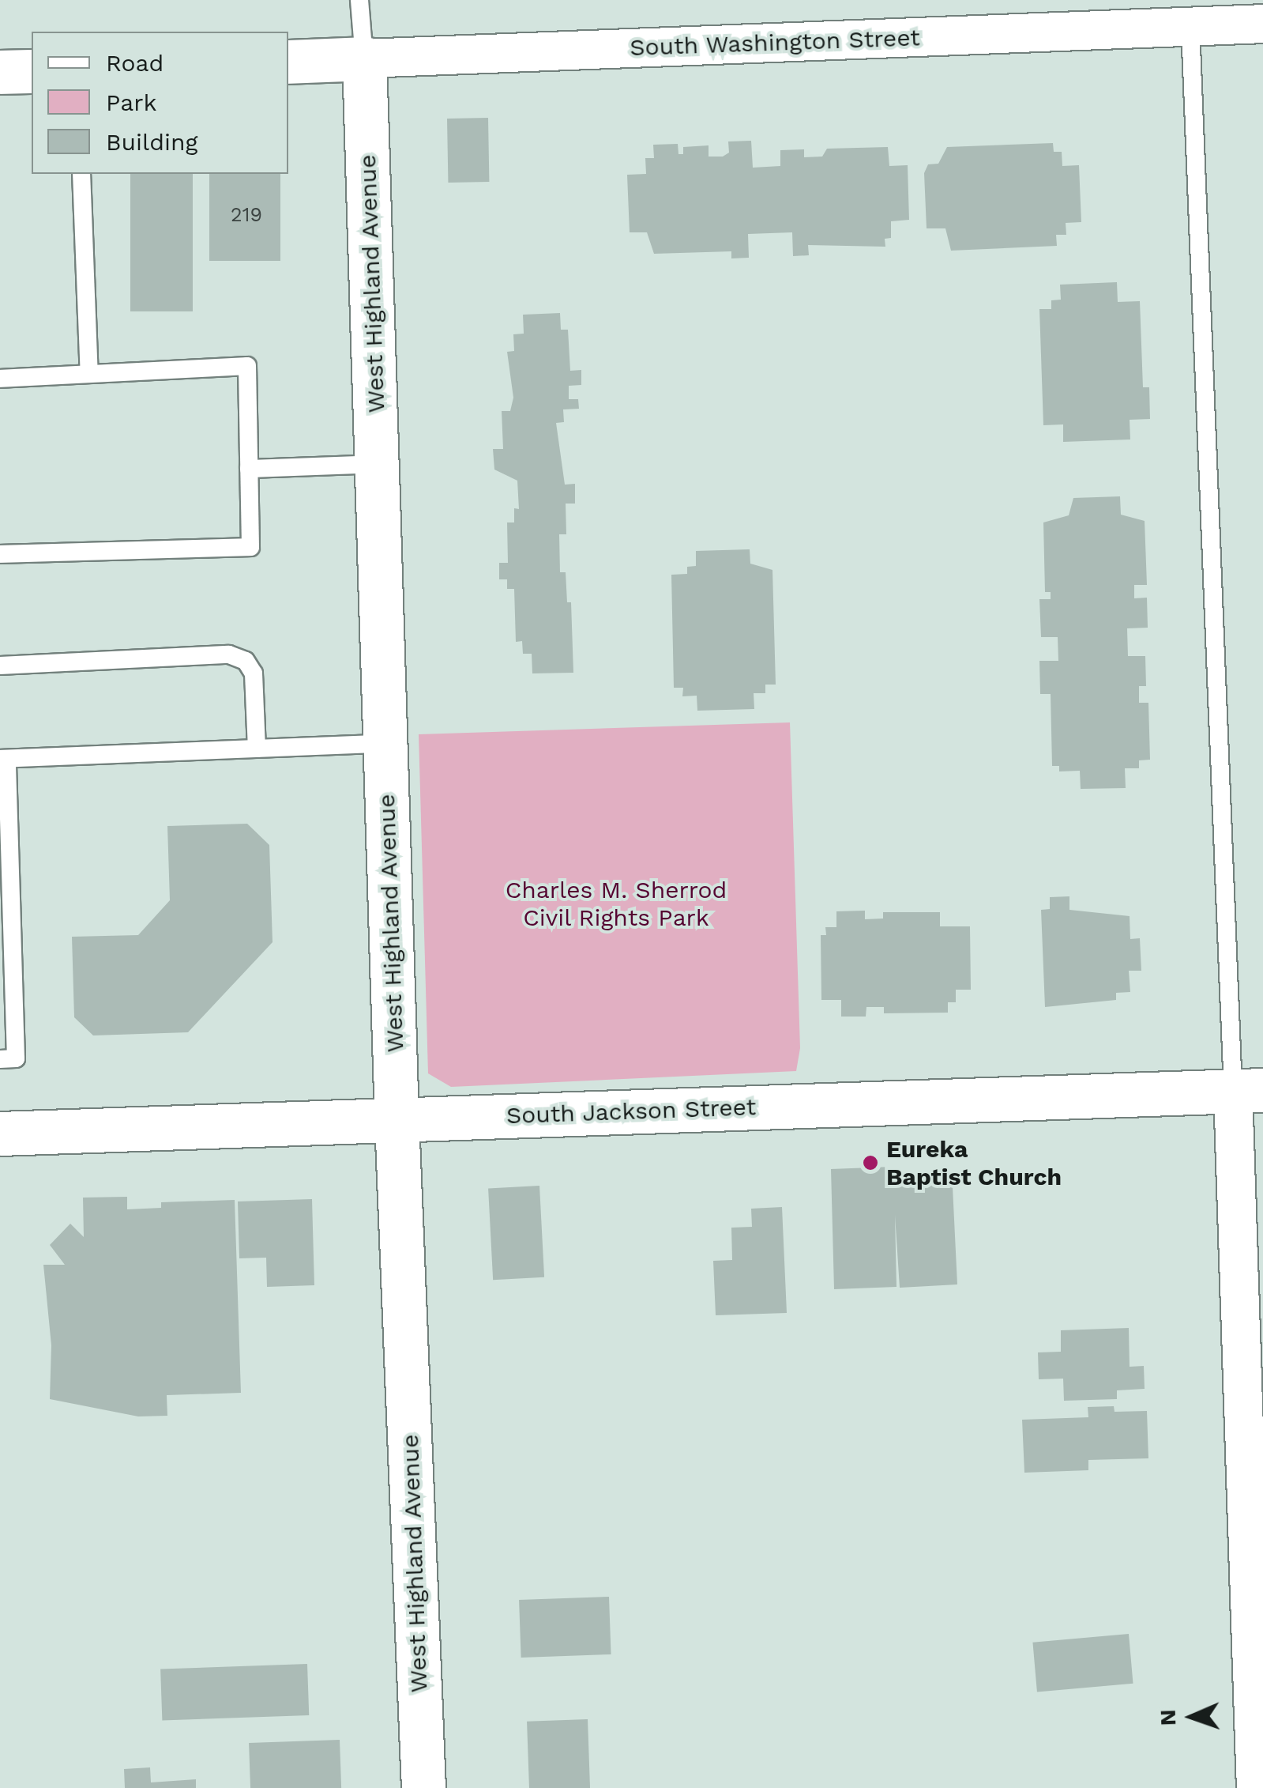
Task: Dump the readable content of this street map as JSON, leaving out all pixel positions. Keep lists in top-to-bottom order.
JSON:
{
  "streets": {
    "street": ["South Washington Street", "West Highland Avenue", "South Jackson Street"]
  },
  "crossings": [
    ["South Washington Street", "West Highland Avenue"],
    ["West Highland Avenue", "South Jackson Street"]
  ],
  "parks": ["Charles M. Sherrod Civil Rights Park"],
  "places": ["Eureka Baptist Church"],
  "house_numbers": ["219"],
  "legend": ["Road", "Park", "Building"],
  "north": "left"
}
